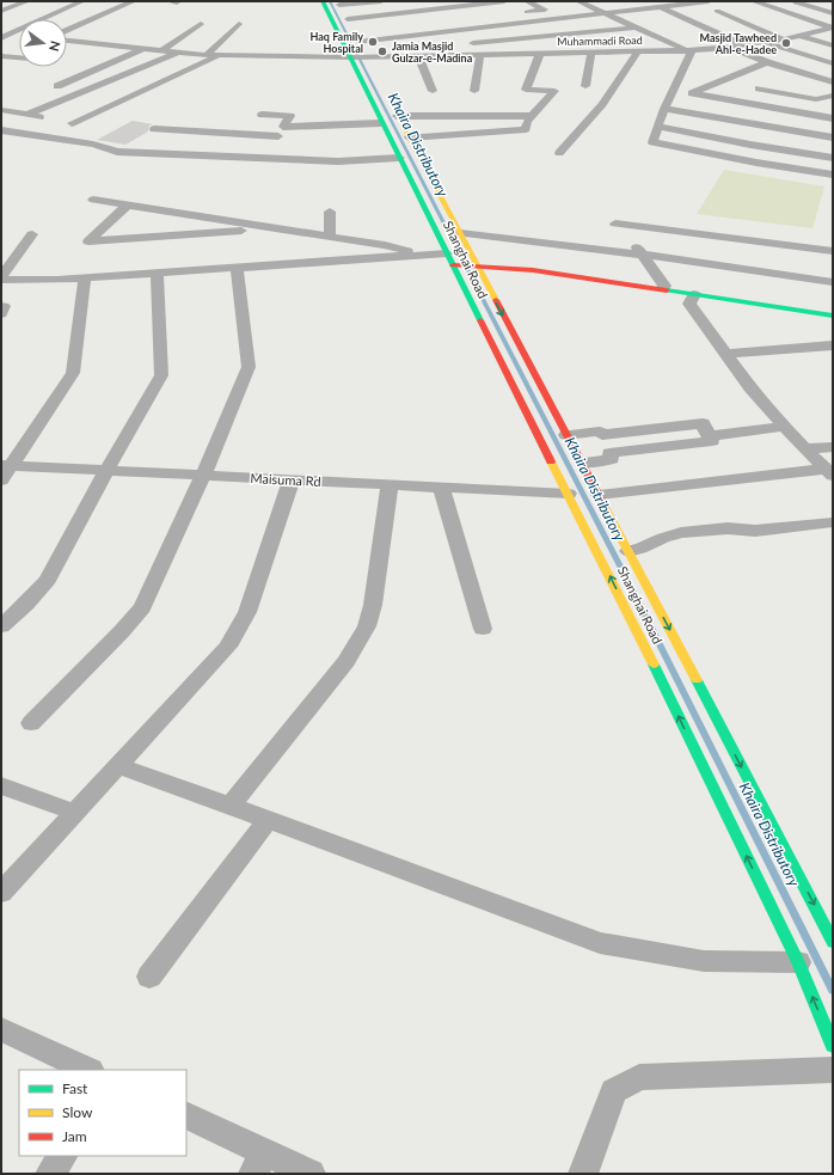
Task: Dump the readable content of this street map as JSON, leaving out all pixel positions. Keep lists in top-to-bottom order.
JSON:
{
  "streets": {
    "main road": ["Shanghai Road"],
    "street": ["Muhammadi Road", "Maisuma Rd"]
  },
  "crossings": [
    ["Muhammadi Road", "Shanghai Road"],
    ["Shanghai Road", "Maisuma Rd"]
  ],
  "water": ["Khaira Distributory"],
  "places": ["Haq Family Hospital", "Masjid Tawheed Ahl-e-Hadee", "Jamia Masjid Gulzar-e-Madina"],
  "legend": ["Fast", "Slow", "Jam"],
  "north": "right"
}
